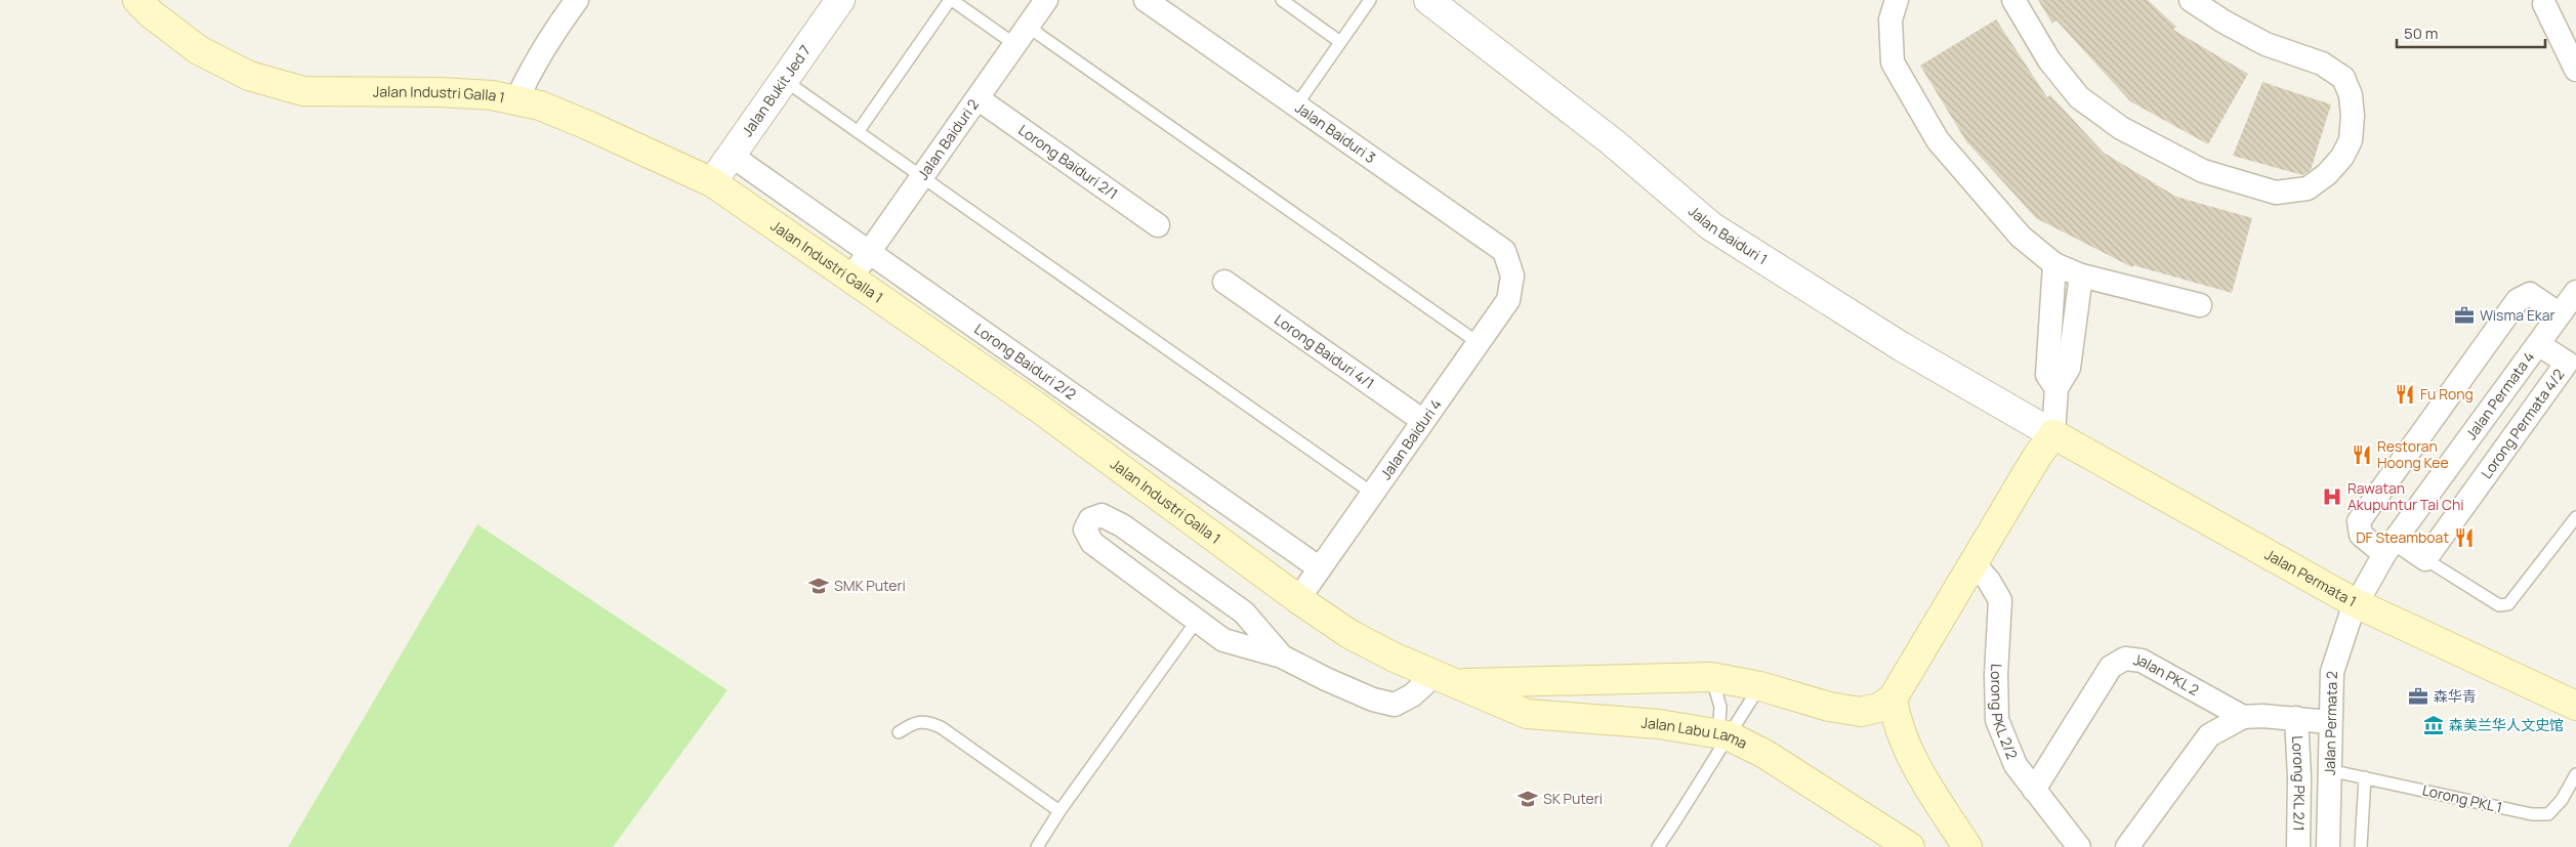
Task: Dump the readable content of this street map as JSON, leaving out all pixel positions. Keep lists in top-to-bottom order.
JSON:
{
  "streets": {
    "main road": ["Jalan Industri Galla 1", "Jalan Permata 1", "Jalan Labu Lama"],
    "street": [
      "Jalan Bukit Jed 7",
      "Jalan Baiduri 3",
      "Jalan Baiduri 2",
      "Lorong Baiduri 2/1",
      "Jalan Baiduri 1",
      "Lorong Baiduri 4/1",
      "Lorong Baiduri 2/2",
      "Jalan Permata 4",
      "Lorong Permata 4/2",
      "Jalan Baiduri 4",
      "Jalan PKL 2",
      "Lorong PKL 2/2",
      "Jalan Permata 2",
      "Lorong PKL 2/1"
    ],
    "lane": ["Lorong PKL 1"]
  },
  "crossings": [
    ["Jalan Bukit Jed 7", "Jalan Industri Galla 1"],
    ["Jalan Bukit Jed 7", "Lorong Baiduri 2/2"],
    ["Jalan Industri Galla 1", "Jalan Baiduri 2"],
    ["Jalan Industri Galla 1", "Jalan Baiduri 4"],
    ["Jalan Industri Galla 1", "Jalan Labu Lama"],
    ["Jalan Baiduri 3", "Jalan Baiduri 4"],
    ["Jalan Baiduri 2", "Lorong Baiduri 2/1"],
    ["Jalan Baiduri 2", "Lorong Baiduri 2/2"],
    ["Jalan Baiduri 1", "Jalan Permata 1"],
    ["Lorong Baiduri 4/1", "Jalan Baiduri 4"],
    ["Lorong Baiduri 2/2", "Jalan Baiduri 4"],
    ["Jalan Permata 4", "Lorong Permata 4/2"],
    ["Jalan Permata 4", "Jalan Permata 1"],
    ["Jalan Permata 4", "Jalan Permata 2"],
    ["Jalan Permata 1", "Jalan Permata 2"],
    ["Jalan PKL 2", "Lorong PKL 2/2"],
    ["Jalan PKL 2", "Jalan Permata 2"],
    ["Jalan PKL 2", "Lorong PKL 2/1"],
    ["Jalan Permata 2", "Lorong PKL 1"]
  ],
  "places": {
    "office": ["Wisma Ekar", "森华青"],
    "restaurant": ["Fu Rong", "Restoran Hoong Kee", "DF Steamboat"],
    "hospital": ["Rawatan Akupuntur Tai Chi"],
    "school or university": ["SMK Puteri", "SK Puteri"],
    "museum": ["森美兰华人文史馆"]
  },
  "scale_bar": "50 m"
}
